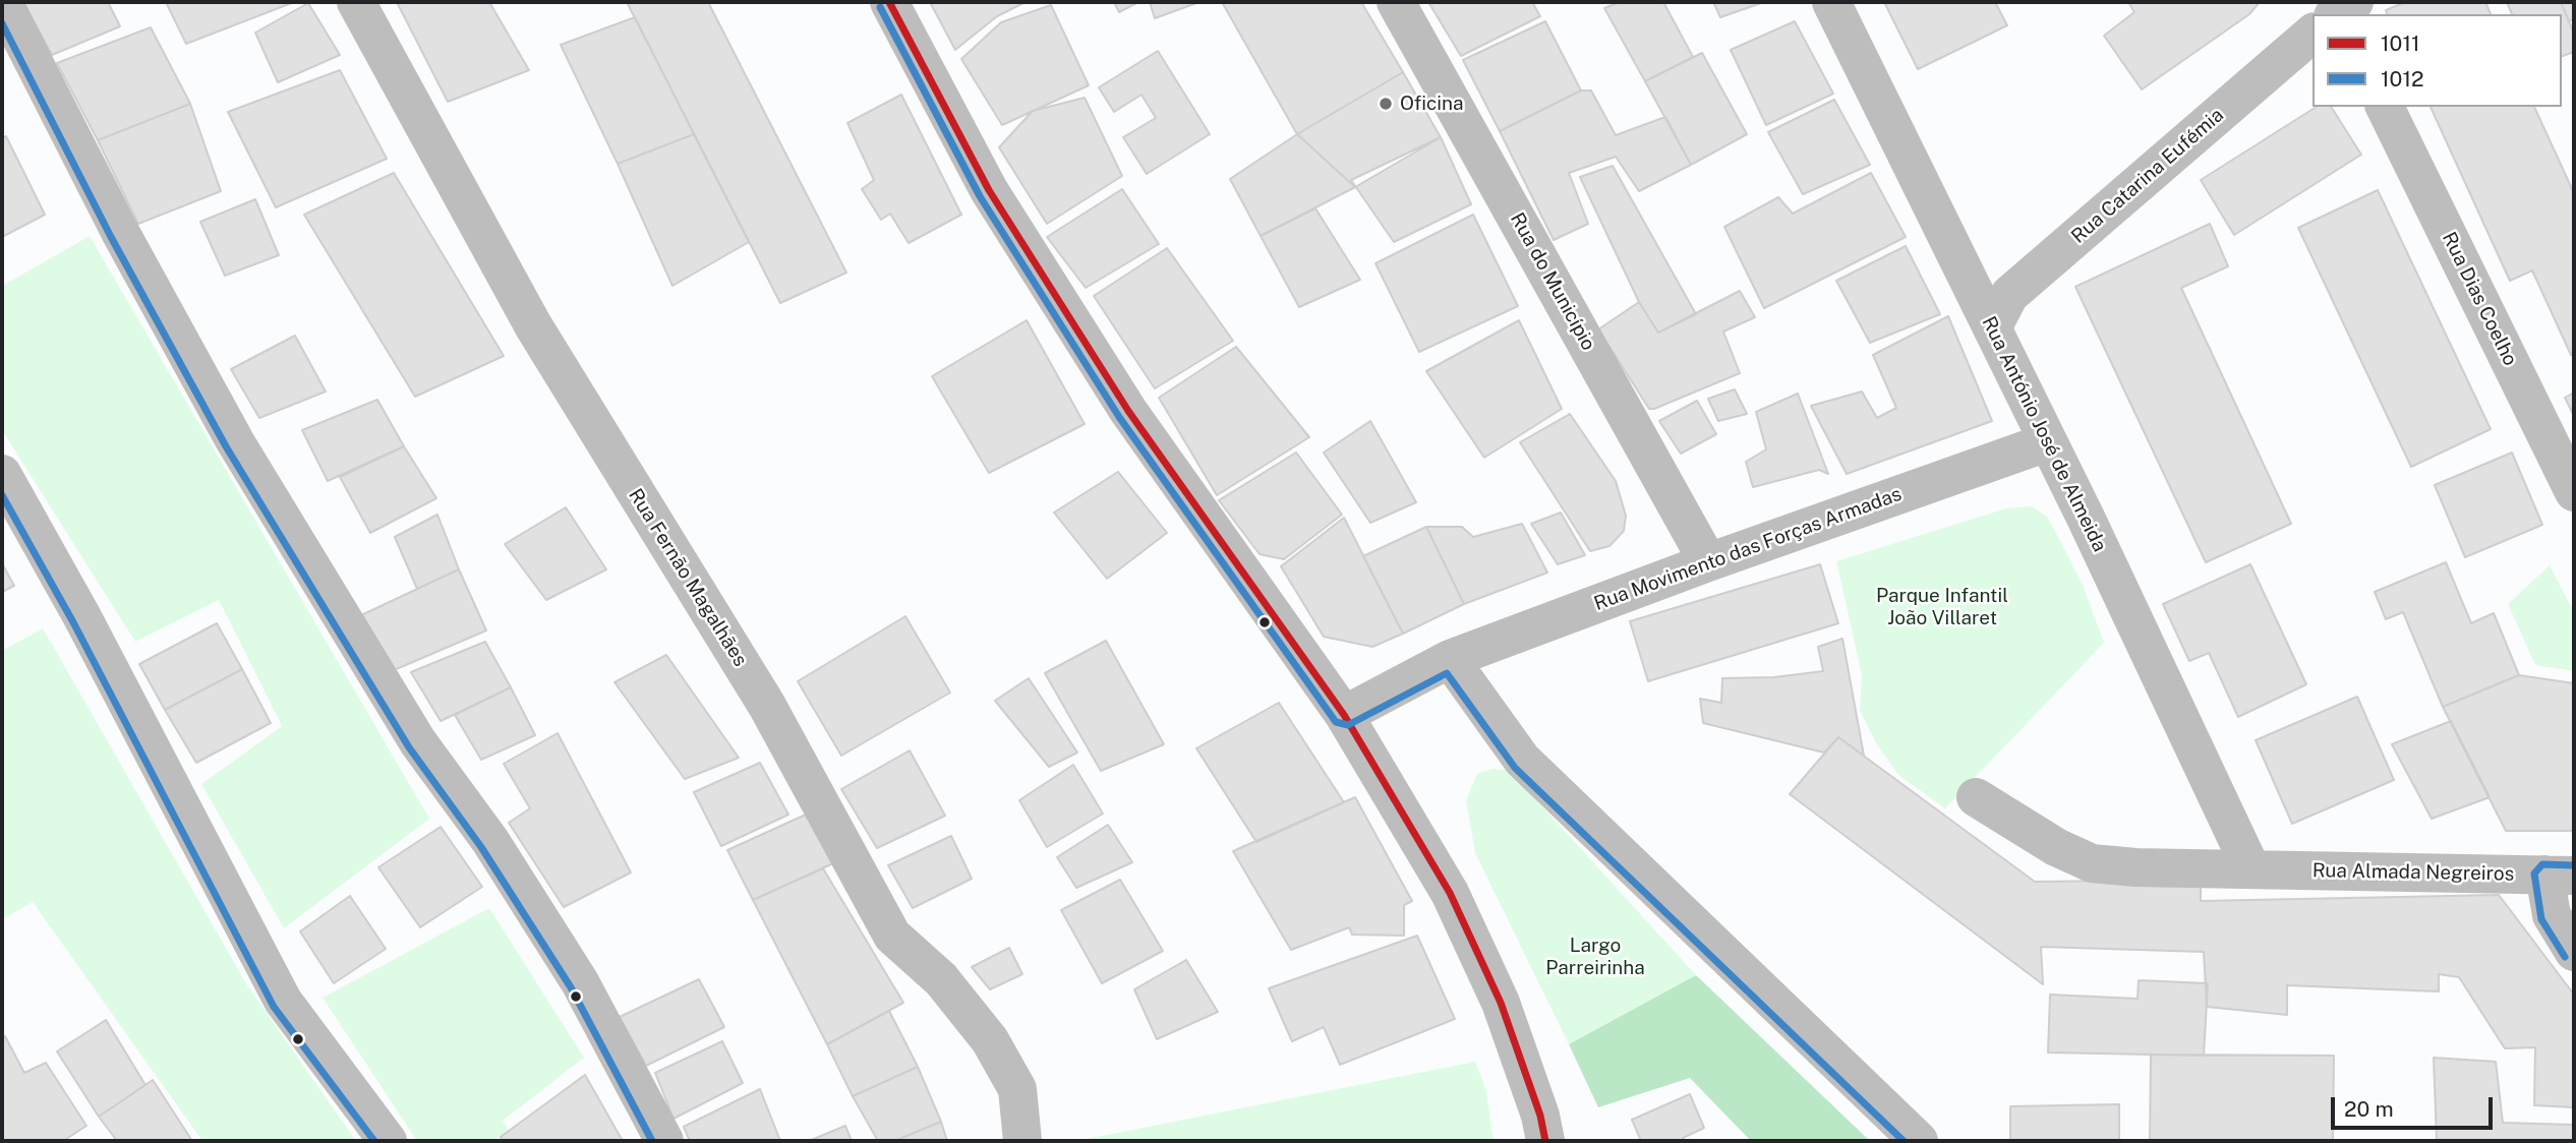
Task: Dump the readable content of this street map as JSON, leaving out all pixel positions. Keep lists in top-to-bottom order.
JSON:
{
  "streets": {
    "street": [
      "Rua Catarina Eufémia",
      "Rua do Município",
      "Rua Dias Coelho",
      "Rua António José de Almeida",
      "Rua Movimento das Forças Armadas",
      "Rua Fernão Magalhães",
      "Rua Almada Negreiros"
    ]
  },
  "crossings": [
    ["Rua Catarina Eufémia", "Rua António José de Almeida"],
    ["Rua do Município", "Rua Movimento das Forças Armadas"],
    ["Rua António José de Almeida", "Rua Movimento das Forças Armadas"],
    ["Rua António José de Almeida", "Rua Almada Negreiros"]
  ],
  "parks": ["Parque Infantil João Villaret", "Largo Parreirinha"],
  "places": ["Oficina"],
  "lines": ["transit line 1011", "transit line 1012"],
  "legend": ["1011", "1012"],
  "scale_bar": "20 m"
}
